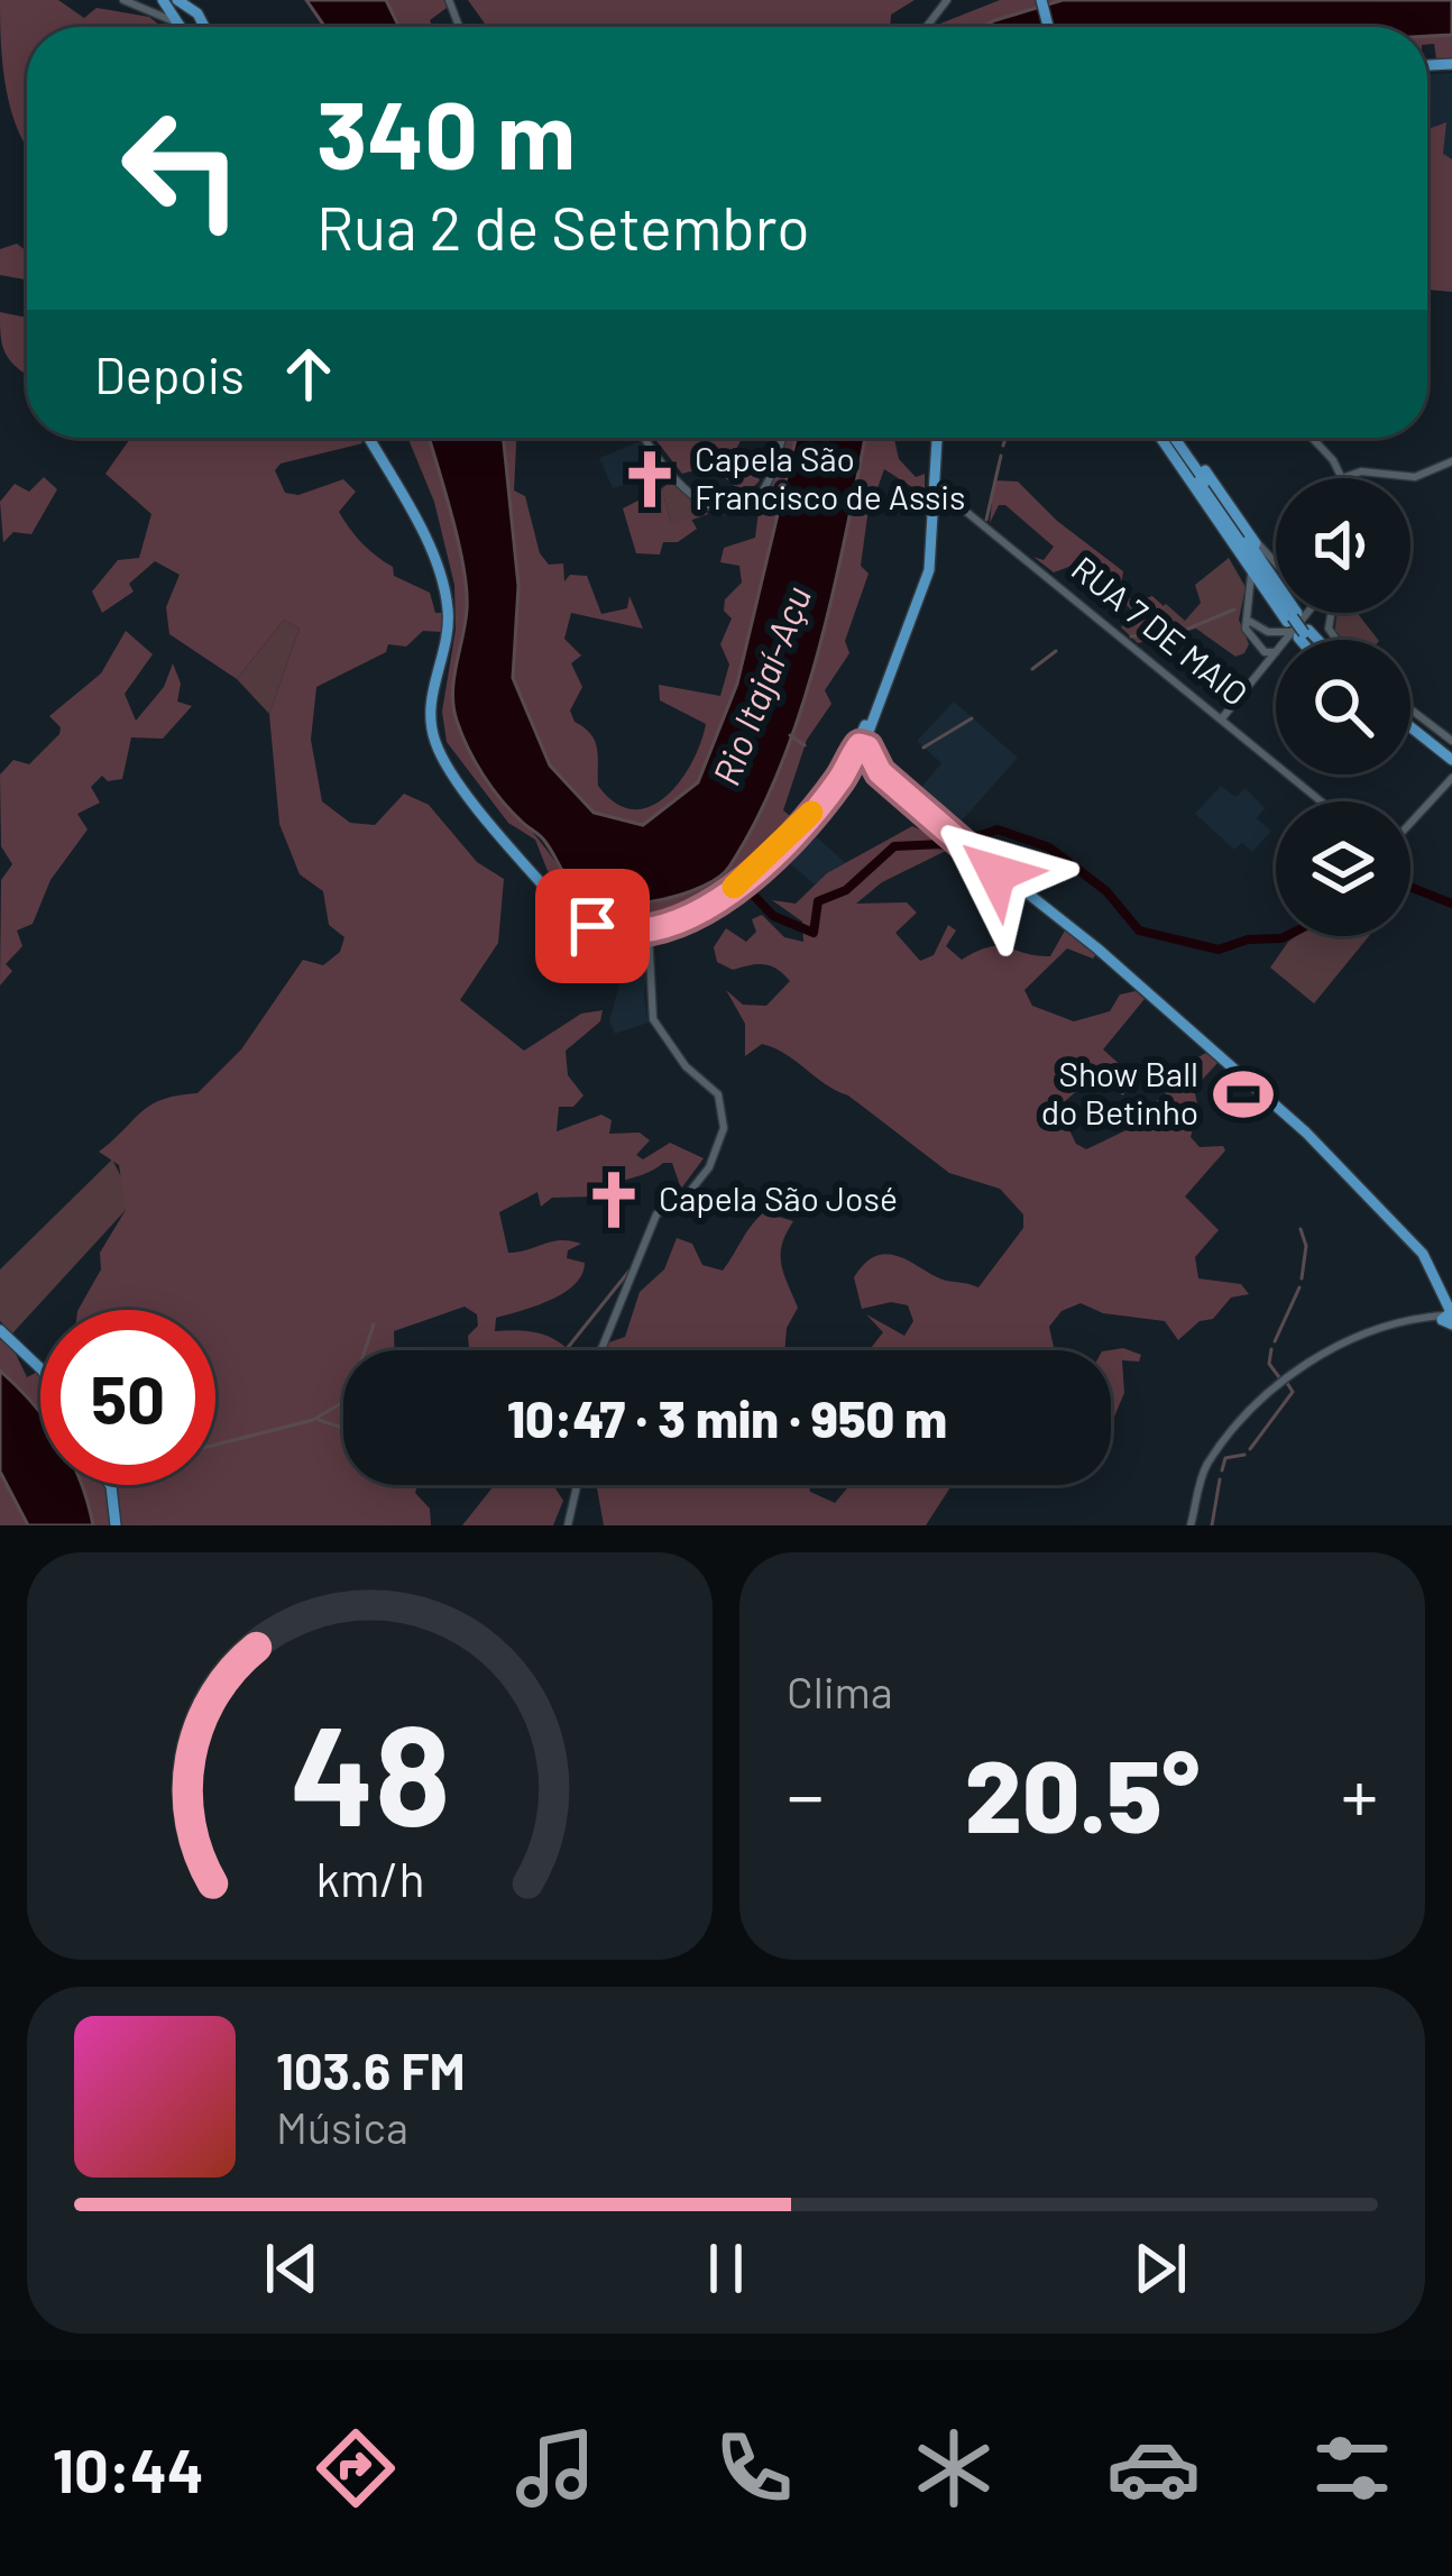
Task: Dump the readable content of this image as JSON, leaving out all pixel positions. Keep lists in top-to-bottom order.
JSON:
{
  "streets": {
    "street": ["RUA 7 DE MAIO"]
  },
  "water": ["Rio Itajaí-Açu"],
  "places": {
    "church": ["Capela São Francisco de Assis", "Capela São José"],
    "sports": ["Show Ball do Betinho"]
  },
  "page": {
    "turn": ["340 m", "Rua 2 de Setembro"],
    "then": "Depois",
    "limit": "50",
    "trip": "10:47 · 3 min · 950 m",
    "tile": "Clima",
    "heat": ["−", "20.5°", "+"],
    "song": ["103.6 FM", "Música"],
    "tabs": "10:44",
    "gauge": ["48", "km/h"]
  }
}
